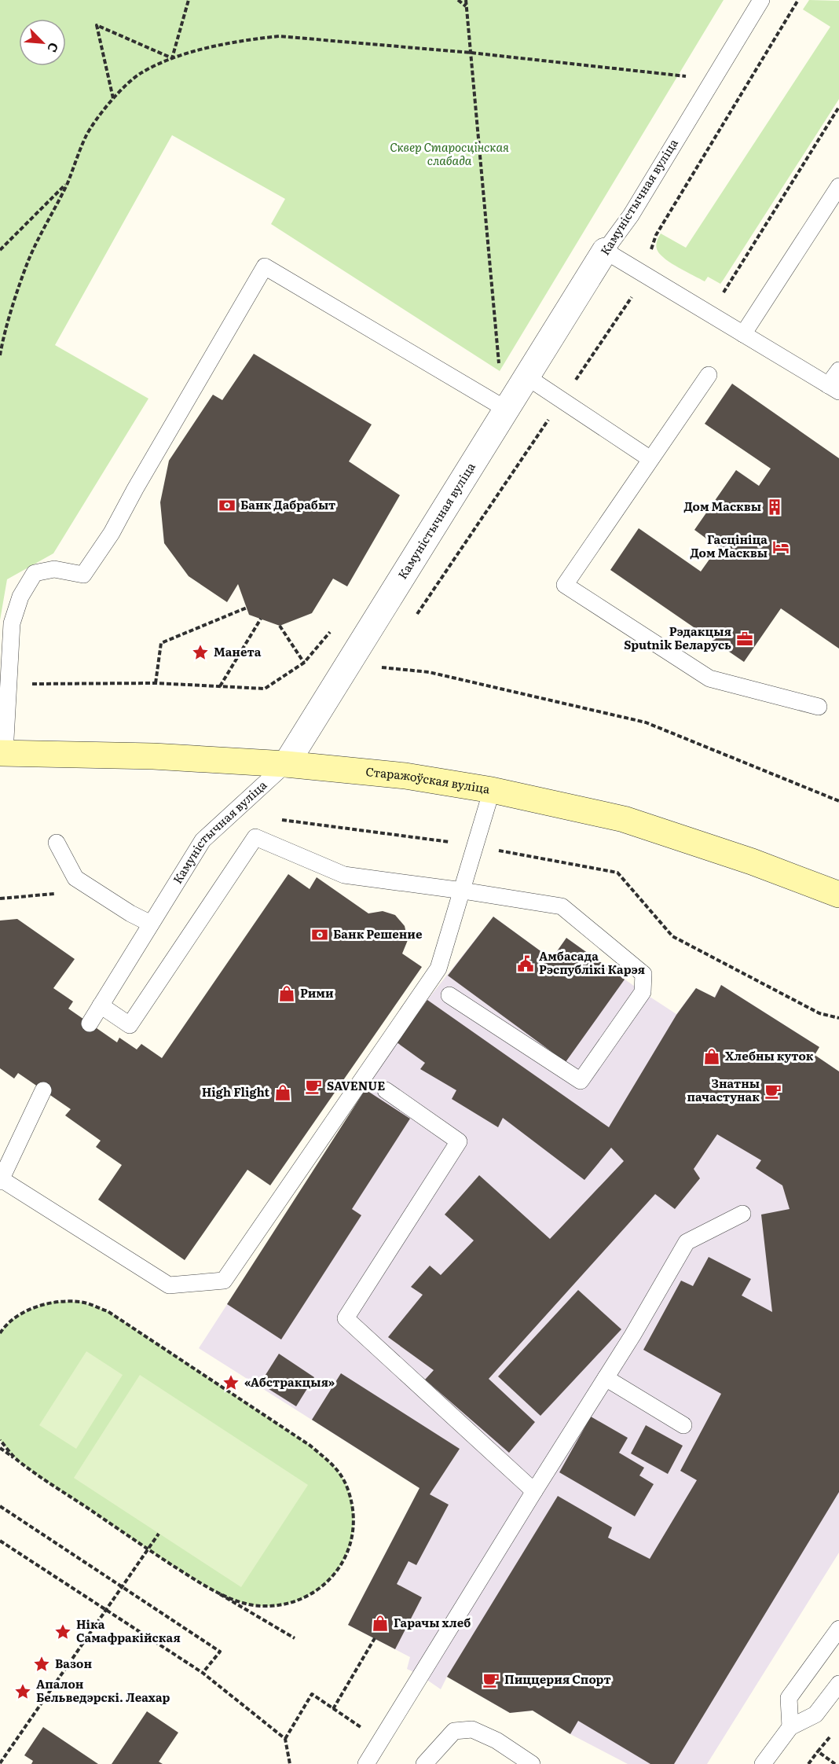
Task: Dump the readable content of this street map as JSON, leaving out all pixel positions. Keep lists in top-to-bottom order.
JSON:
{
  "streets": {
    "main road": ["Старажоўская вуліца"],
    "street": ["Камуністычная вуліца"]
  },
  "crossings": [
    ["Камуністычная вуліца", "Старажоўская вуліца"]
  ],
  "parks": ["Сквер Старосцінская слабада"],
  "places": {
    "bank": ["Банк Дабрабыт", "Банк Решение"],
    "building": ["Дом Масквы"],
    "hotel": ["Гасцініца Дом Масквы"],
    "office": ["Рэдакцыя Sputnik Беларусь"],
    "place": [
      "Манета",
      "«Абстракцыя»",
      "Ніка Самафракійская",
      "Вазон",
      "Апалон Бельведэрскі. Леахар"
    ],
    "public building": ["Амбасада Рэспублікі Карэя"],
    "shop": [
      "Рими",
      "Хлебны куток",
      "High Flight",
      "Гарачы хлеб"
    ],
    "cafe": ["SAVENUE", "Знатны пачастунак", "Пиццерия Спорт"]
  },
  "north": "bottom right"
}
